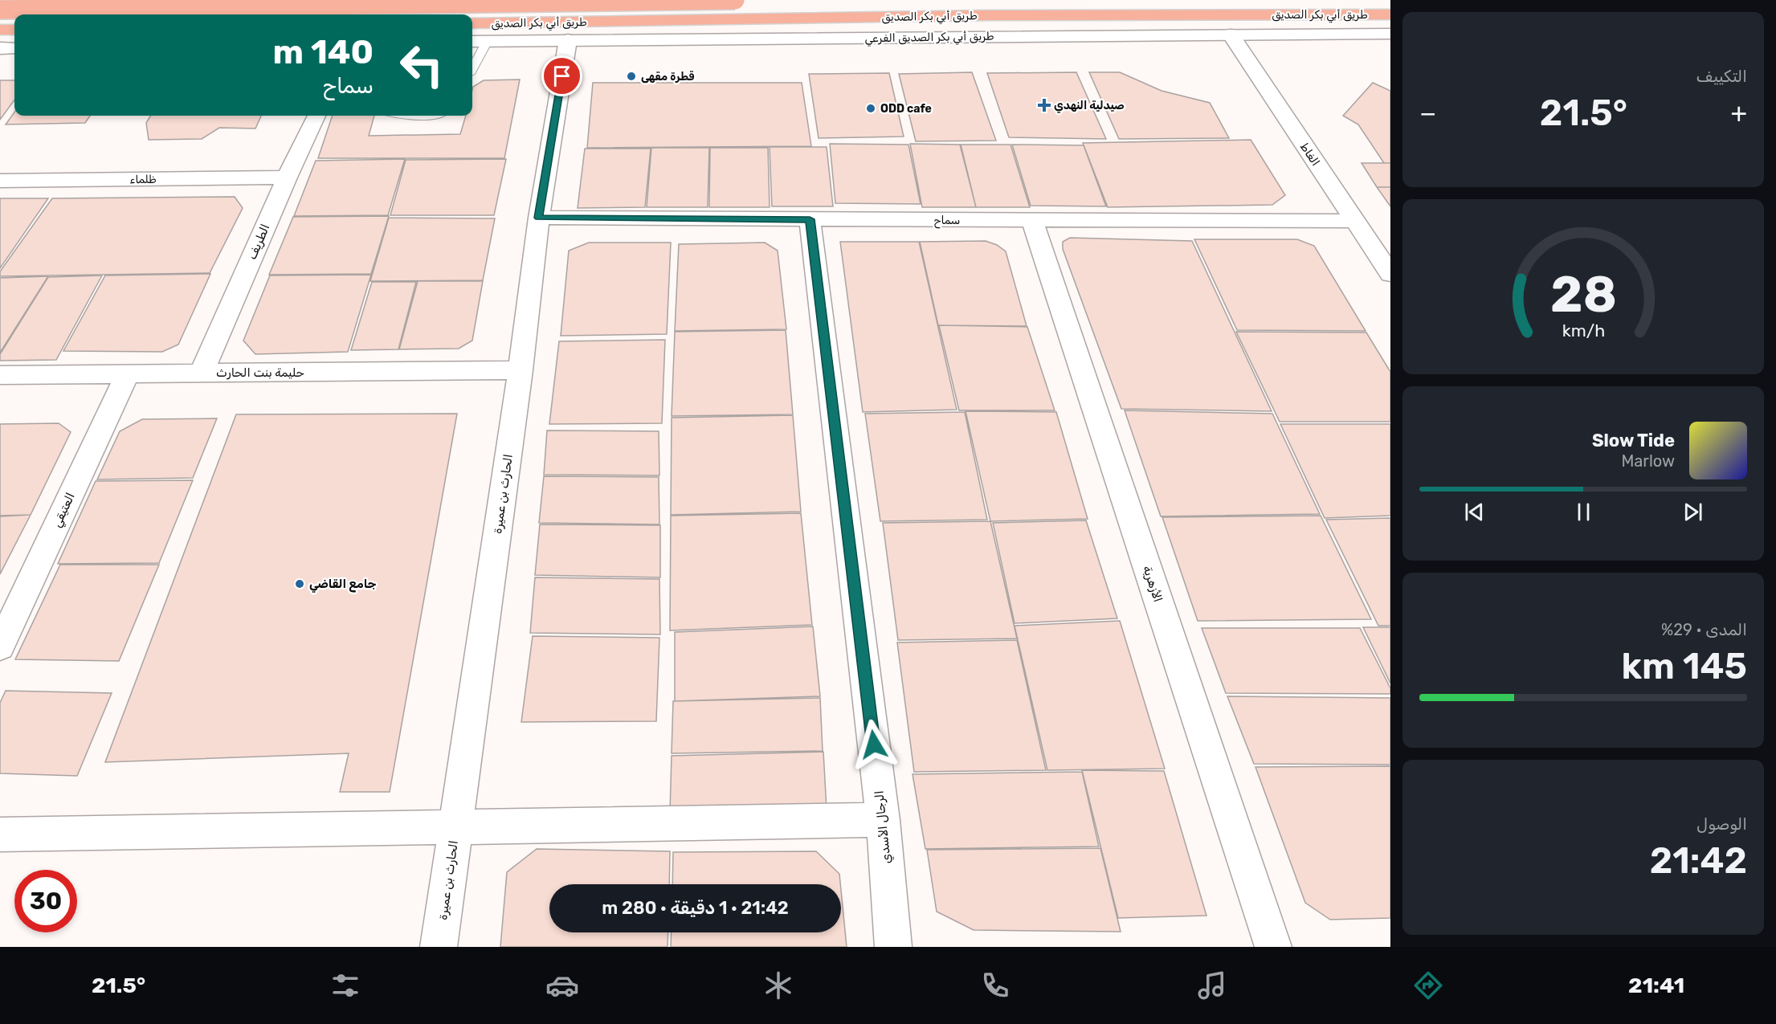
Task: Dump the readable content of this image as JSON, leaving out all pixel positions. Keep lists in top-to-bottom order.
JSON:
{
  "streets": {
    "main road": ["طريق أبي بكر الصديق"],
    "street": [
      "طريق أبي بكر الصديق الفرعي",
      "الغاط",
      "ظلماء",
      "سماح",
      "الطريف",
      "حليمة بنت الحارث",
      "الحارث بن عميرة",
      "العتيقي",
      "الأزهرية",
      "الرجال الأسدي"
    ]
  },
  "crossings": [
    ["طريق أبي بكر الصديق الفرعي", "الغاط"],
    ["طريق أبي بكر الصديق الفرعي", "الحارث بن عميرة"],
    ["الغاط", "سماح"],
    ["ظلماء", "الطريف"],
    ["سماح", "الحارث بن عميرة"],
    ["سماح", "الأزهرية"],
    ["سماح", "الرجال الأسدي"],
    ["الطريف", "حليمة بنت الحارث"],
    ["حليمة بنت الحارث", "الحارث بن عميرة"],
    ["حليمة بنت الحارث", "العتيقي"]
  ],
  "places": {
    "other": ["قطرة مقهى", "ODD cafe", "جامع القاضي"],
    "health": ["صيدلية النهدي"]
  },
  "page": {
    "tile": [
      "التكييف",
      ["المدى · 29%", "145 km"],
      ["الوصول", "21:42"]
    ],
    "turn": ["140 m", "سماح"],
    "heat": ["−", "21.5°", "+"],
    "song": ["Slow Tide", "Marlow"],
    "limit": "30",
    "trip": "21:42 · 1 دقيقة · 280 m",
    "tabs": ["21:41", "21.5°"],
    "gauge": ["28", "km/h"]
  }
}
